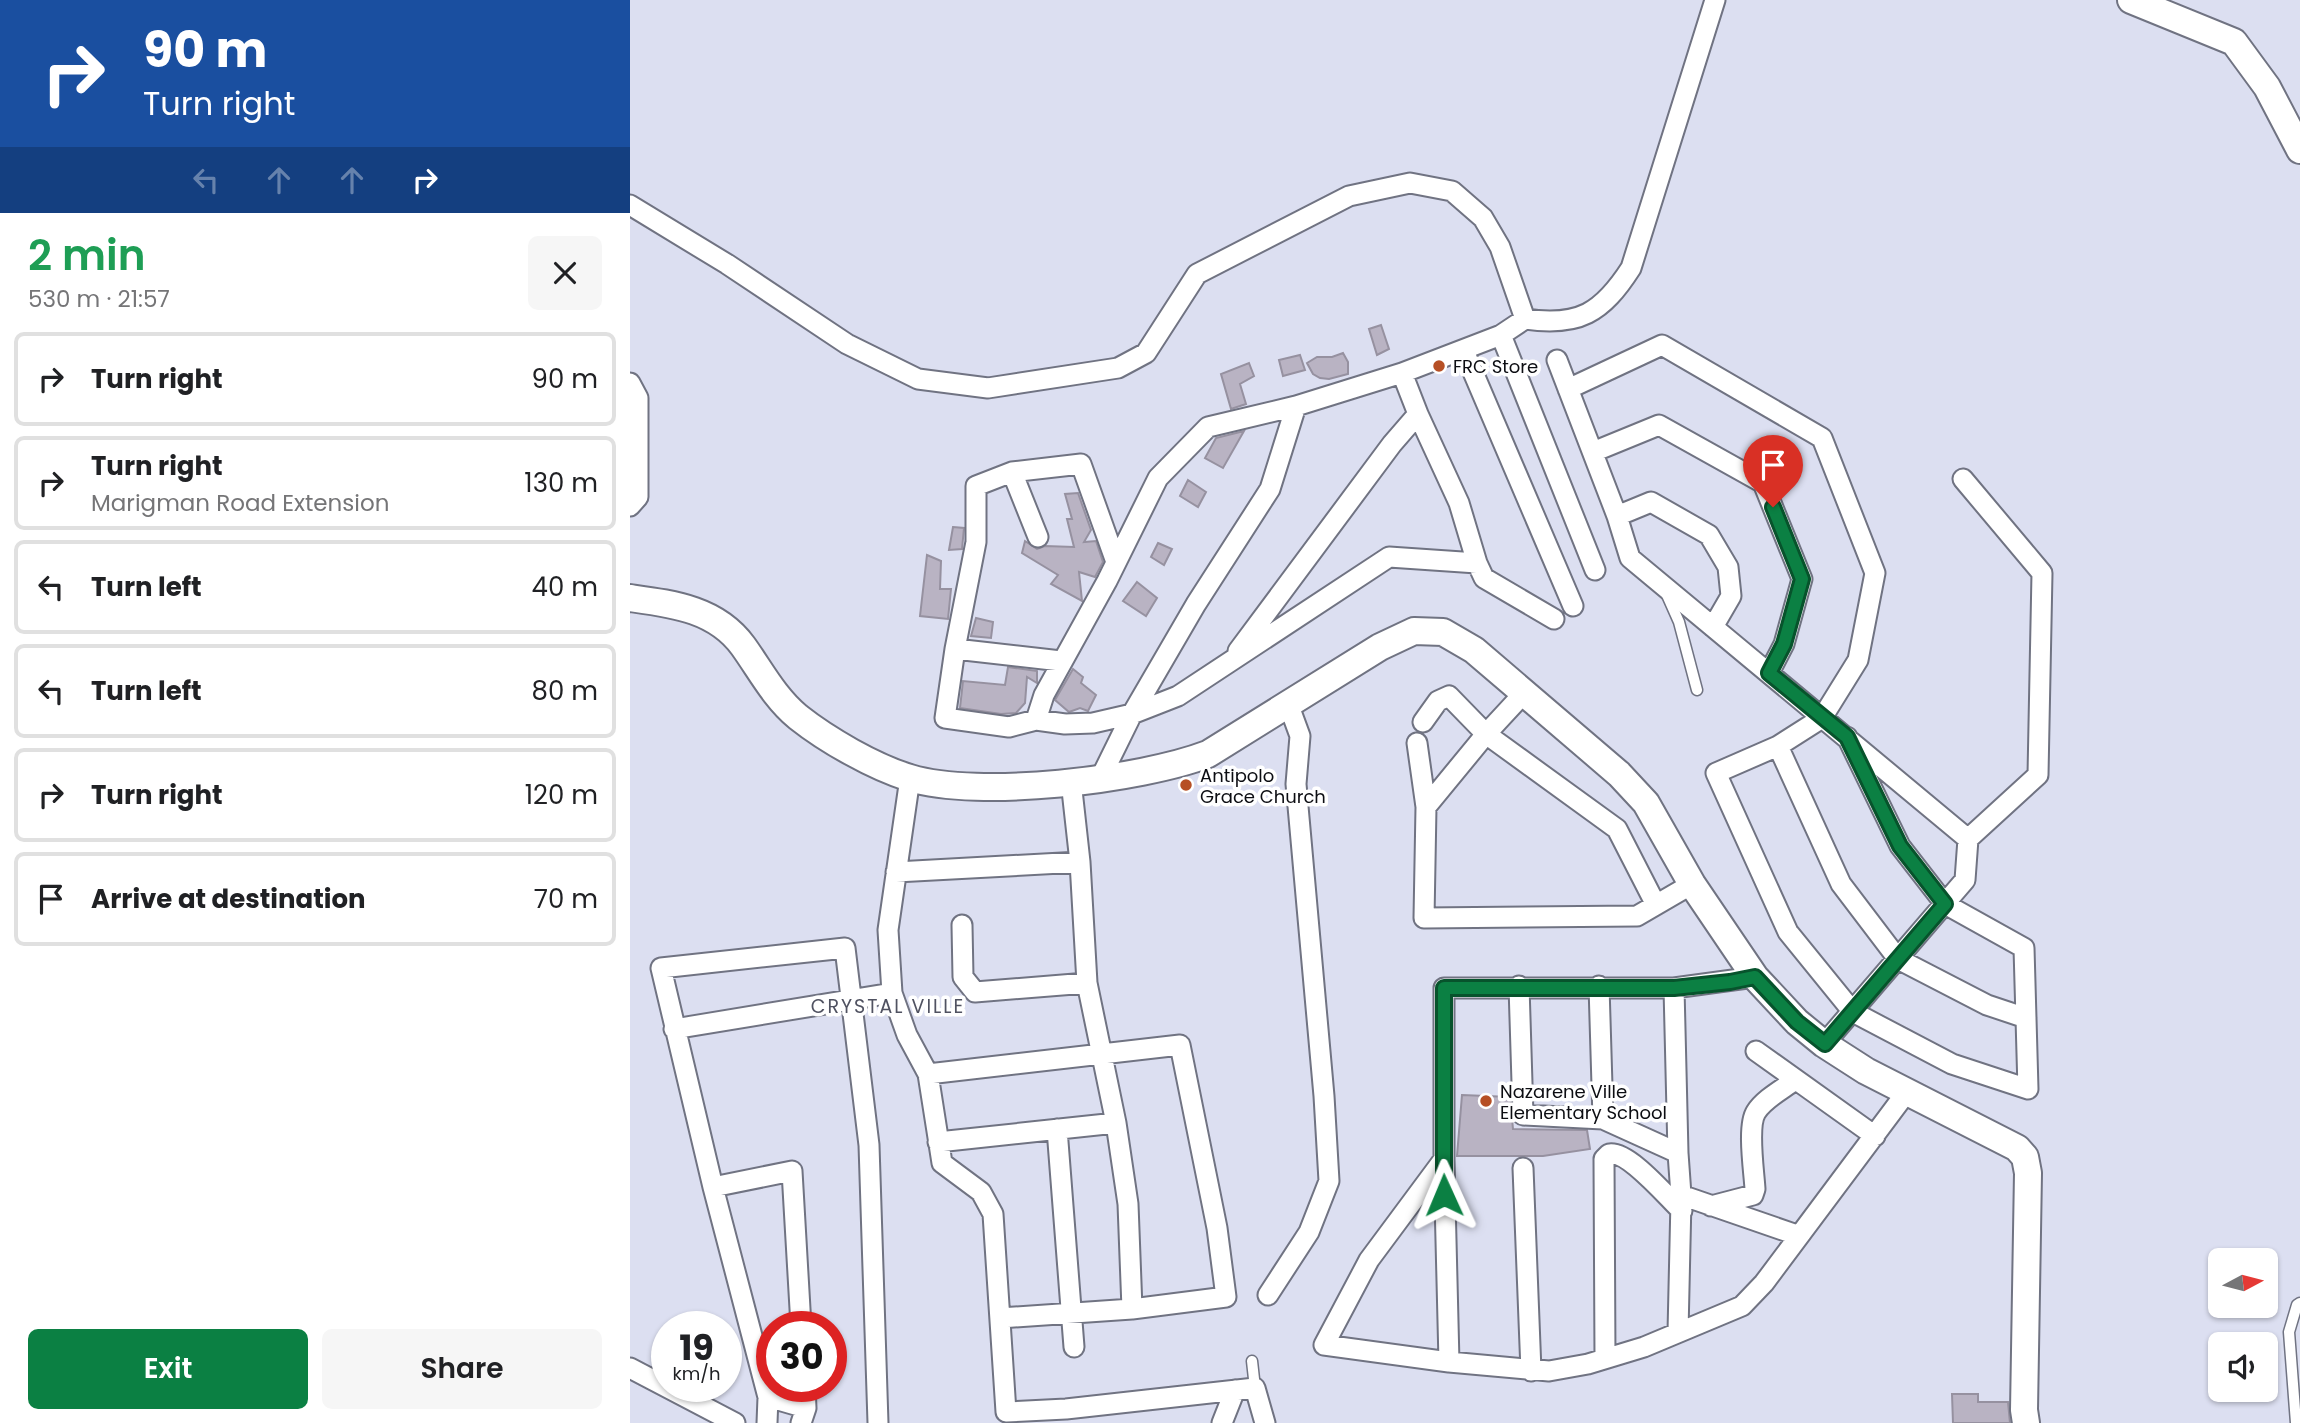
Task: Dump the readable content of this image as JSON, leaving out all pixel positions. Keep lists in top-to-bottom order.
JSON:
{
  "districts": ["CRYSTAL VILLE"],
  "places": ["FRC Store", "Antipolo Grace Church", "Nazarene Ville Elementary School"],
  "north": "right",
  "page": {
    "turn": ["90 m", "Turn right"],
    "heading": ["2 min", "530 m · 21:57"],
    "list": [
      {
        "name": "Turn right",
        "value": "90 m"
      },
      {
        "name": "Turn right",
        "note": "Marigman Road Extension",
        "value": "130 m"
      },
      {
        "name": "Turn left",
        "value": "40 m"
      },
      {
        "name": "Turn left",
        "value": "80 m"
      },
      {
        "name": "Turn right",
        "value": "120 m"
      },
      {
        "name": "Arrive at destination",
        "value": "70 m"
      }
    ],
    "speed": "19 km/h",
    "limit": "30",
    "buttons": ["Exit", "Share"]
  }
}
